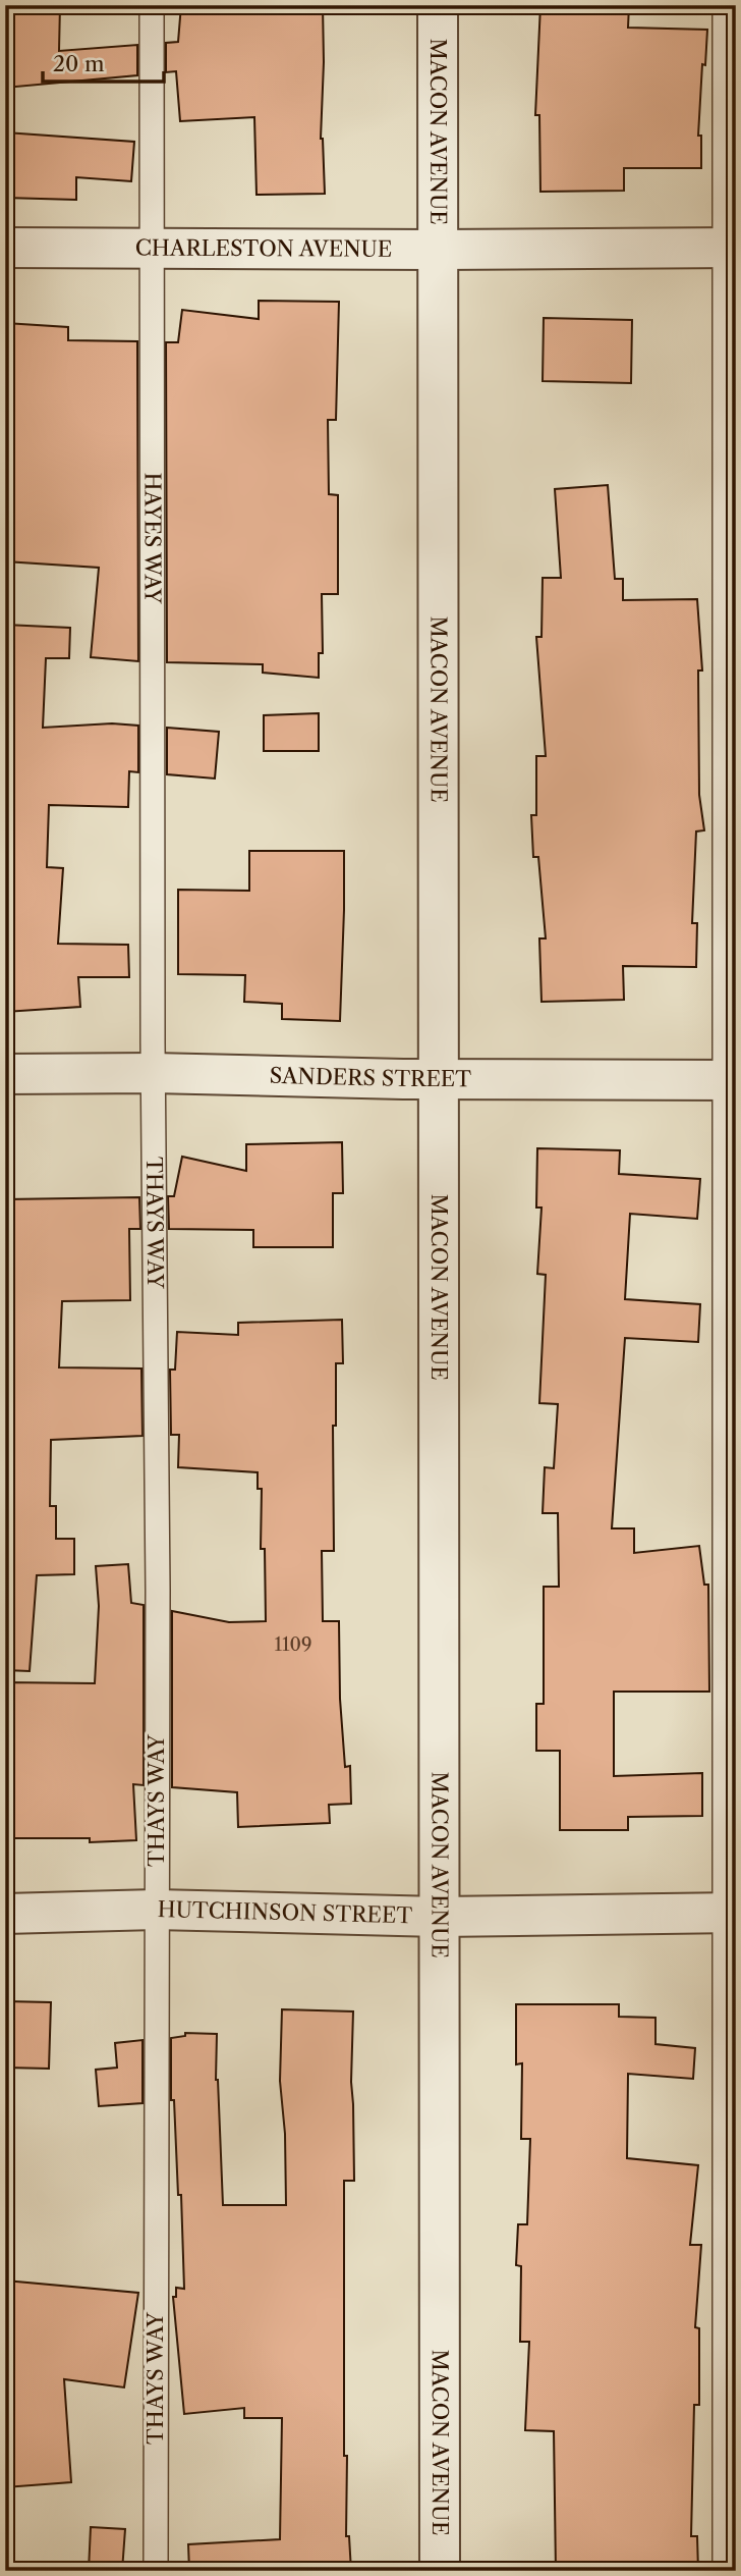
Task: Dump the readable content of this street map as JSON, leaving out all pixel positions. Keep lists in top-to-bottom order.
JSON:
{
  "streets": {
    "street": [
      "MACON AVENUE",
      "CHARLESTON AVENUE",
      "SANDERS STREET",
      "HUTCHINSON STREET"
    ],
    "lane": ["HAYES WAY", "THAYS WAY"]
  },
  "crossings": [
    ["MACON AVENUE", "CHARLESTON AVENUE"],
    ["MACON AVENUE", "SANDERS STREET"],
    ["MACON AVENUE", "HUTCHINSON STREET"],
    ["CHARLESTON AVENUE", "HAYES WAY"],
    ["HAYES WAY", "SANDERS STREET"],
    ["HAYES WAY", "THAYS WAY"],
    ["SANDERS STREET", "THAYS WAY"],
    ["THAYS WAY", "HUTCHINSON STREET"]
  ],
  "house_numbers": ["1109"],
  "scale_bar": "20 m"
}
